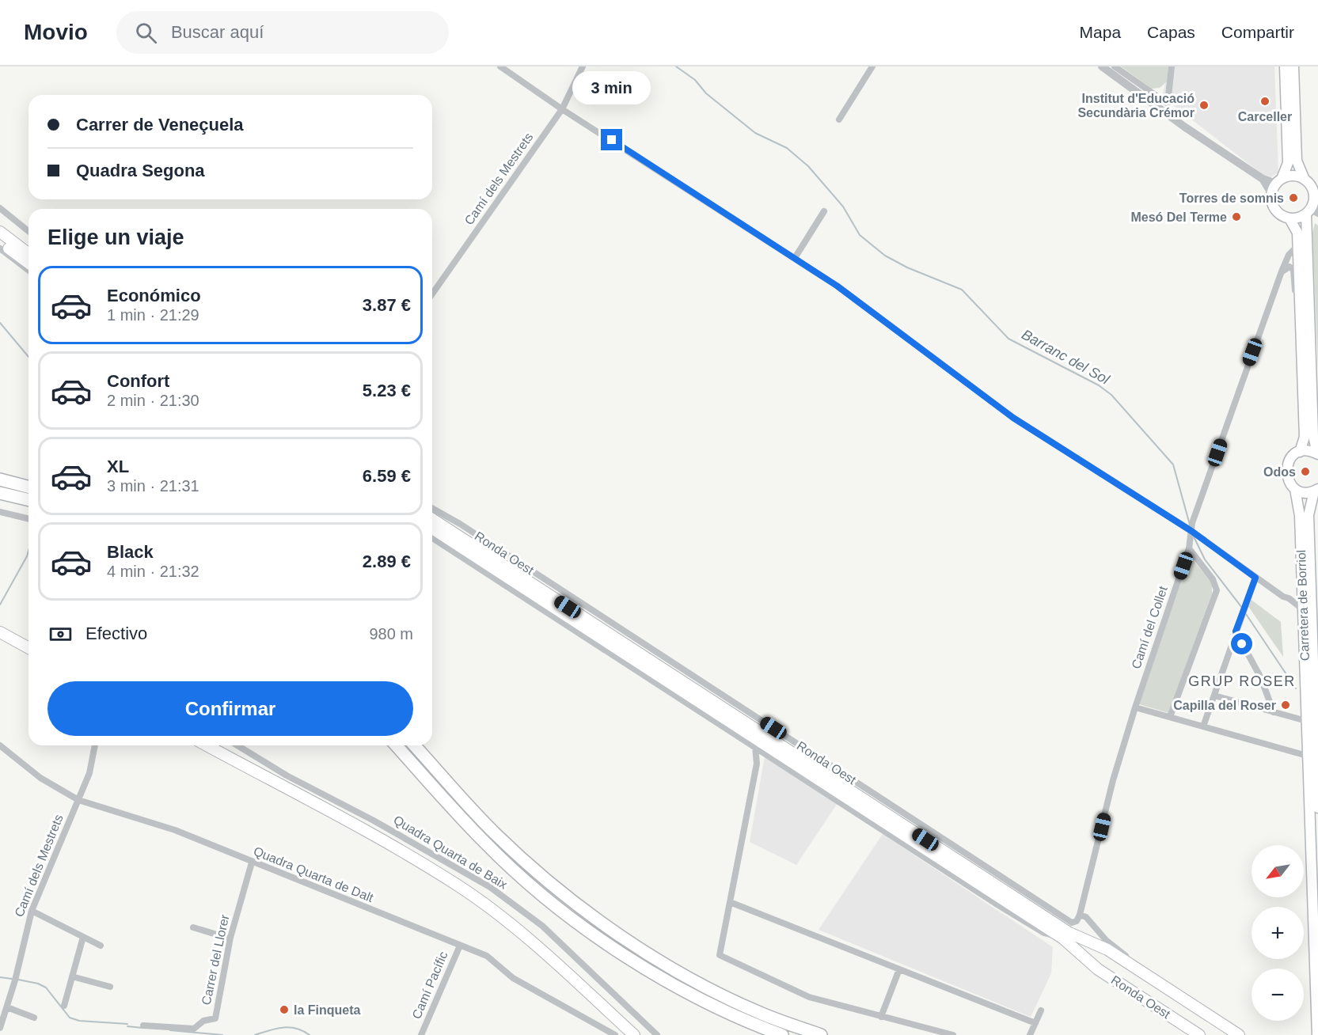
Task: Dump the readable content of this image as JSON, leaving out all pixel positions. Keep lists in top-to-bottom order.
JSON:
{
  "streets": {
    "main road": ["Ronda Oest", "Carretera de Borriol"],
    "street": [
      "Camí dels Mestrets",
      "Camí del Collet",
      "Quadra Quarta de Baix",
      "Quadra Quarta de Dalt",
      "Carrer del Llorer",
      "Camí Pacífic"
    ]
  },
  "crossings": [
    ["Camí dels Mestrets", "Quadra Quarta de Dalt"],
    ["Ronda Oest", "Camí del Collet"],
    ["Quadra Quarta de Dalt", "Carrer del Llorer"],
    ["Quadra Quarta de Dalt", "Camí Pacífic"]
  ],
  "districts": ["GRUP ROSER"],
  "water": ["Barranc del Sol"],
  "places": [
    "Carceller",
    "Institut d'Educació Secundària Crémor",
    "Torres de somnis",
    "Mesó Del Terme",
    "Odos",
    "Capilla del Roser",
    "la Finqueta"
  ],
  "north": "bottom left",
  "page": {
    "header": "Movio",
    "search": "Buscar aquí",
    "nav": ["Mapa", "Capas", "Compartir"],
    "bubble": "3 min",
    "banner": ["Carrer de Veneçuela", "Quadra Segona"],
    "heading": "Elige un viaje",
    "list": [
      {
        "name": "Económico",
        "note": "1 min · 21:29",
        "value": "3.87 €"
      },
      {
        "name": "Confort",
        "note": "2 min · 21:30",
        "value": "5.23 €"
      },
      {
        "name": "XL",
        "note": "3 min · 21:31",
        "value": "6.59 €"
      },
      {
        "name": "Black",
        "note": "4 min · 21:32",
        "value": "2.89 €"
      }
    ],
    "pay": ["Efectivo", "980 m"],
    "buttons": "Confirmar",
    "map_buttons": ["+", "−"]
  }
}
